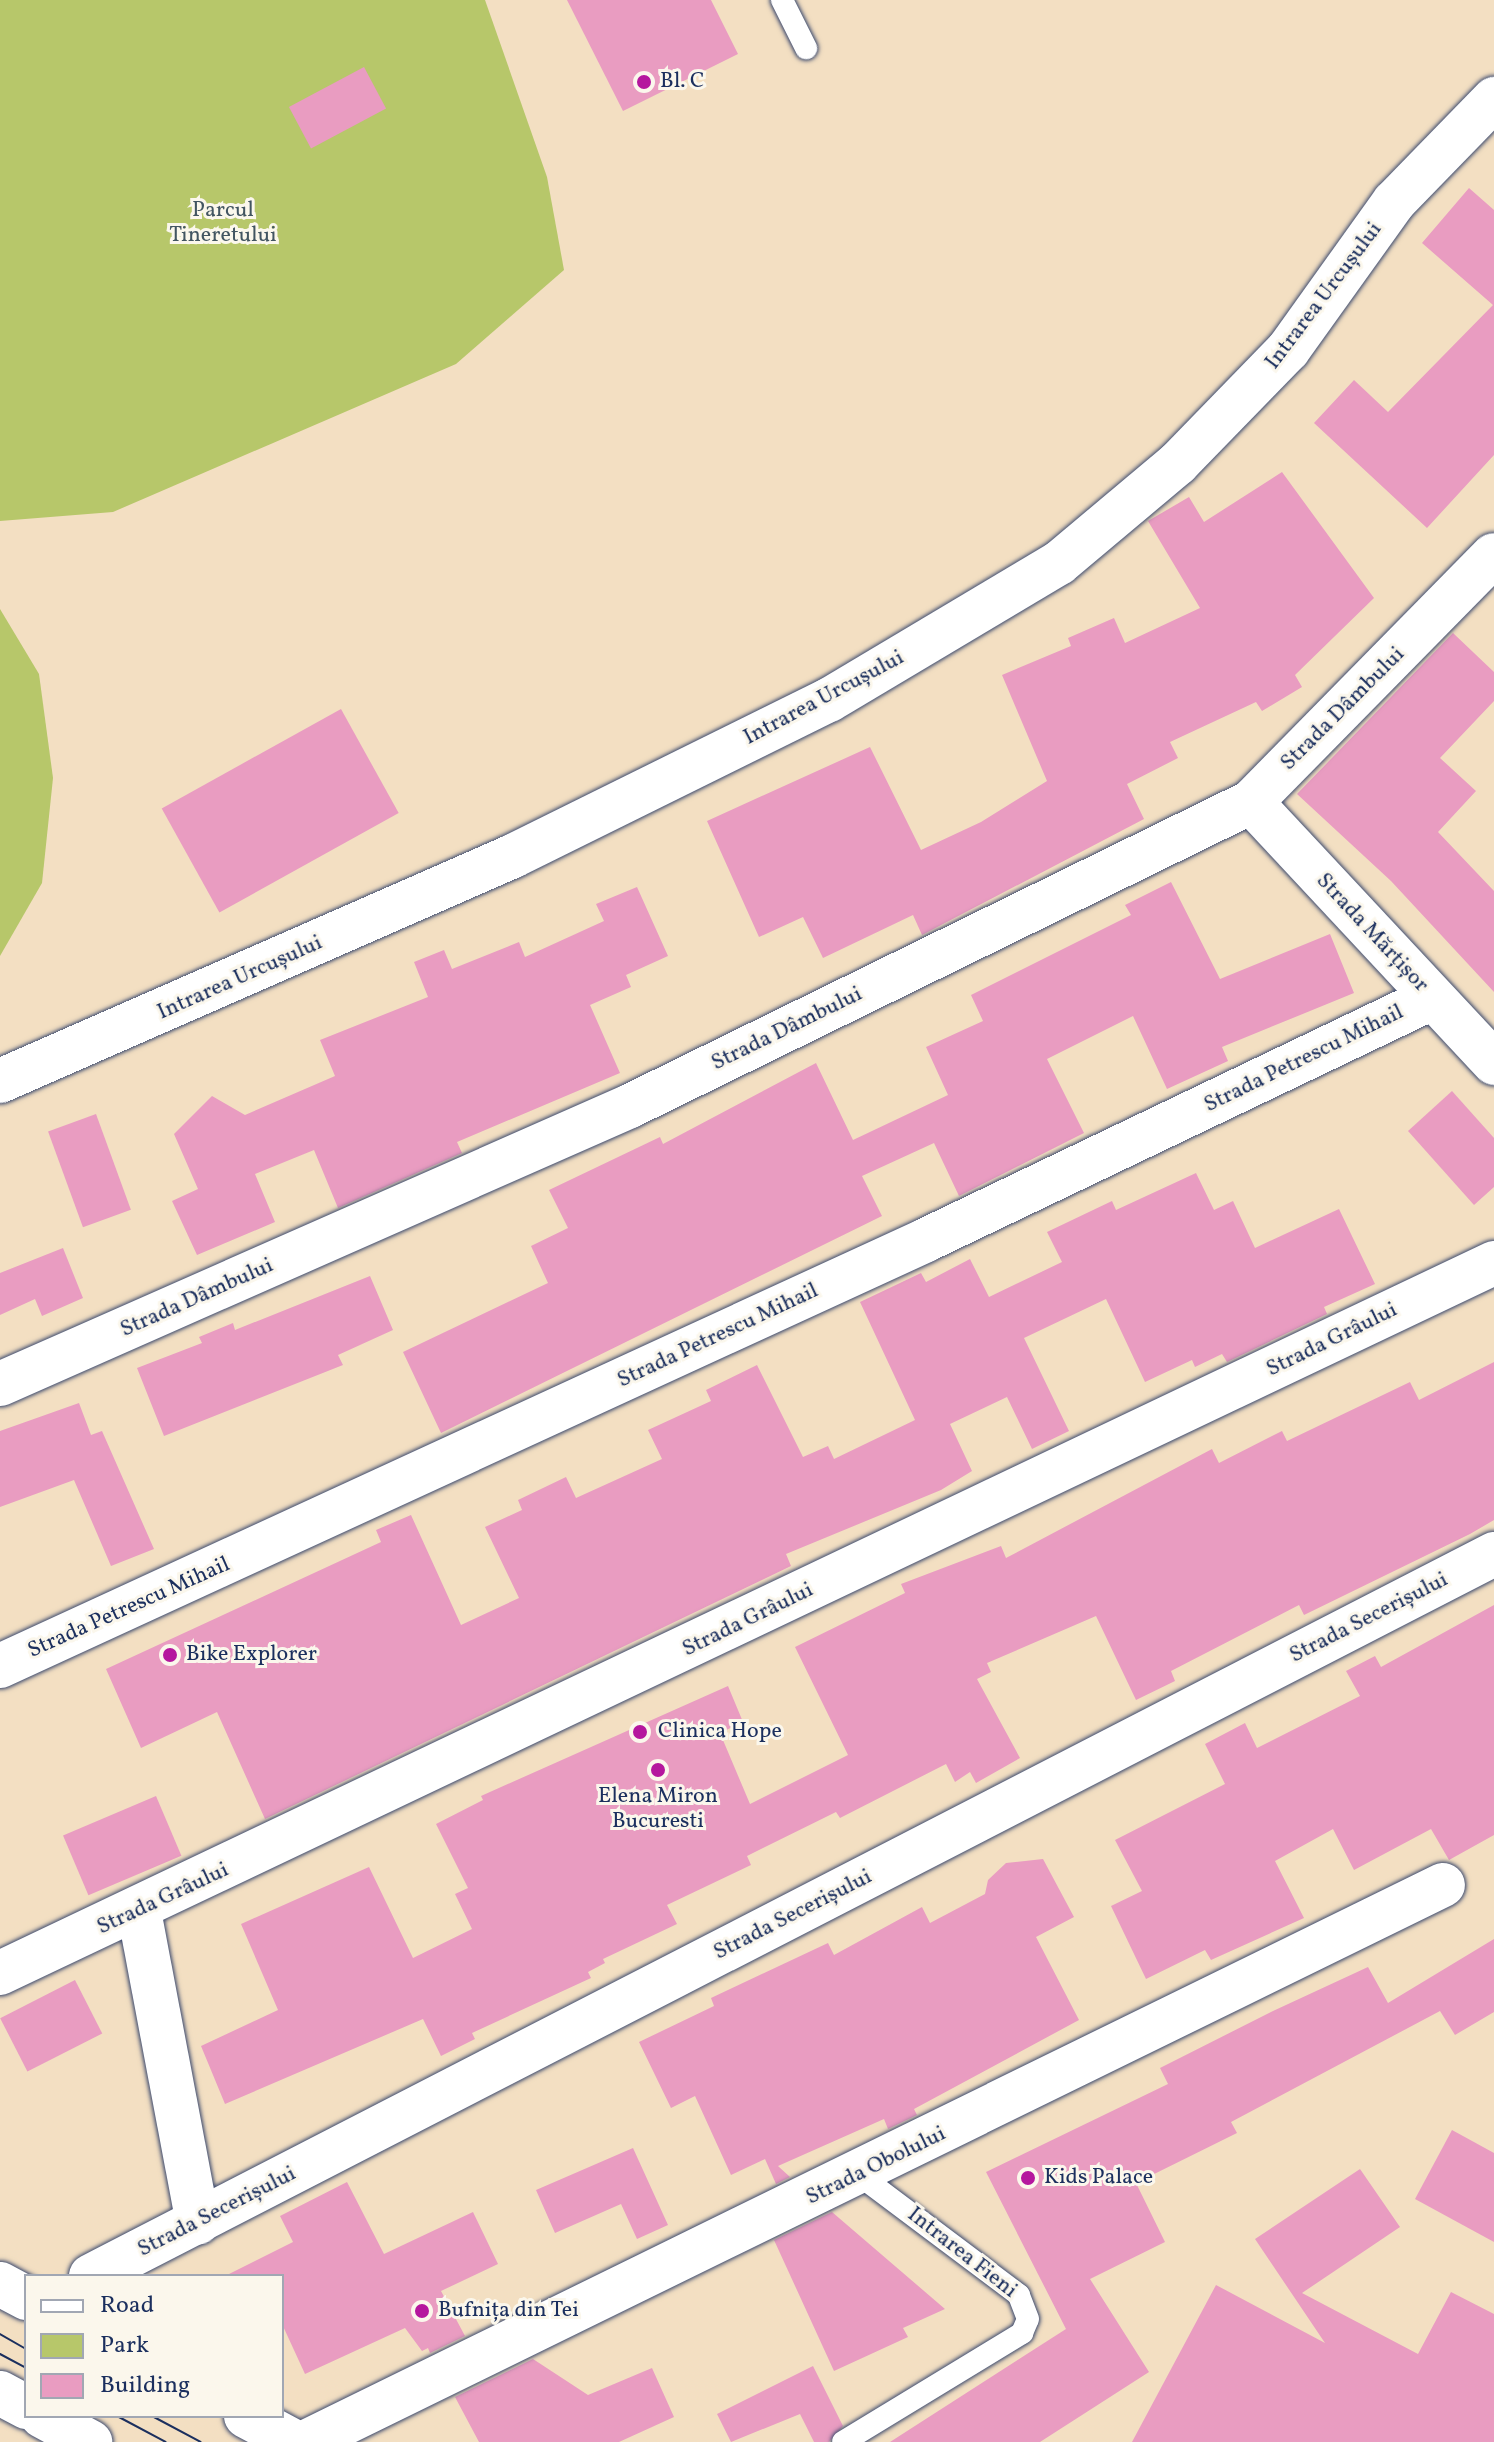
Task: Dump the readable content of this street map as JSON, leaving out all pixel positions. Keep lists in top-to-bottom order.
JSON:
{
  "streets": {
    "street": [
      "Intrarea Urcușului",
      "Strada Dâmbului",
      "Strada Mărțișor",
      "Strada Petrescu Mihail",
      "Strada Grâului",
      "Strada Secerișului",
      "Strada Obolului"
    ],
    "lane": ["Intrarea Fieni"]
  },
  "crossings": [
    ["Strada Dâmbului", "Strada Mărțișor"],
    ["Strada Mărțișor", "Strada Petrescu Mihail"],
    ["Strada Obolului", "Intrarea Fieni"]
  ],
  "parks": ["Parcul Tineretului"],
  "places": [
    "Bl. C",
    "Bike Explorer",
    "Clinica Hope",
    "Elena Miron Bucuresti",
    "Kids Palace",
    "Bufnița din Tei"
  ],
  "legend": ["Road", "Park", "Building"]
}
